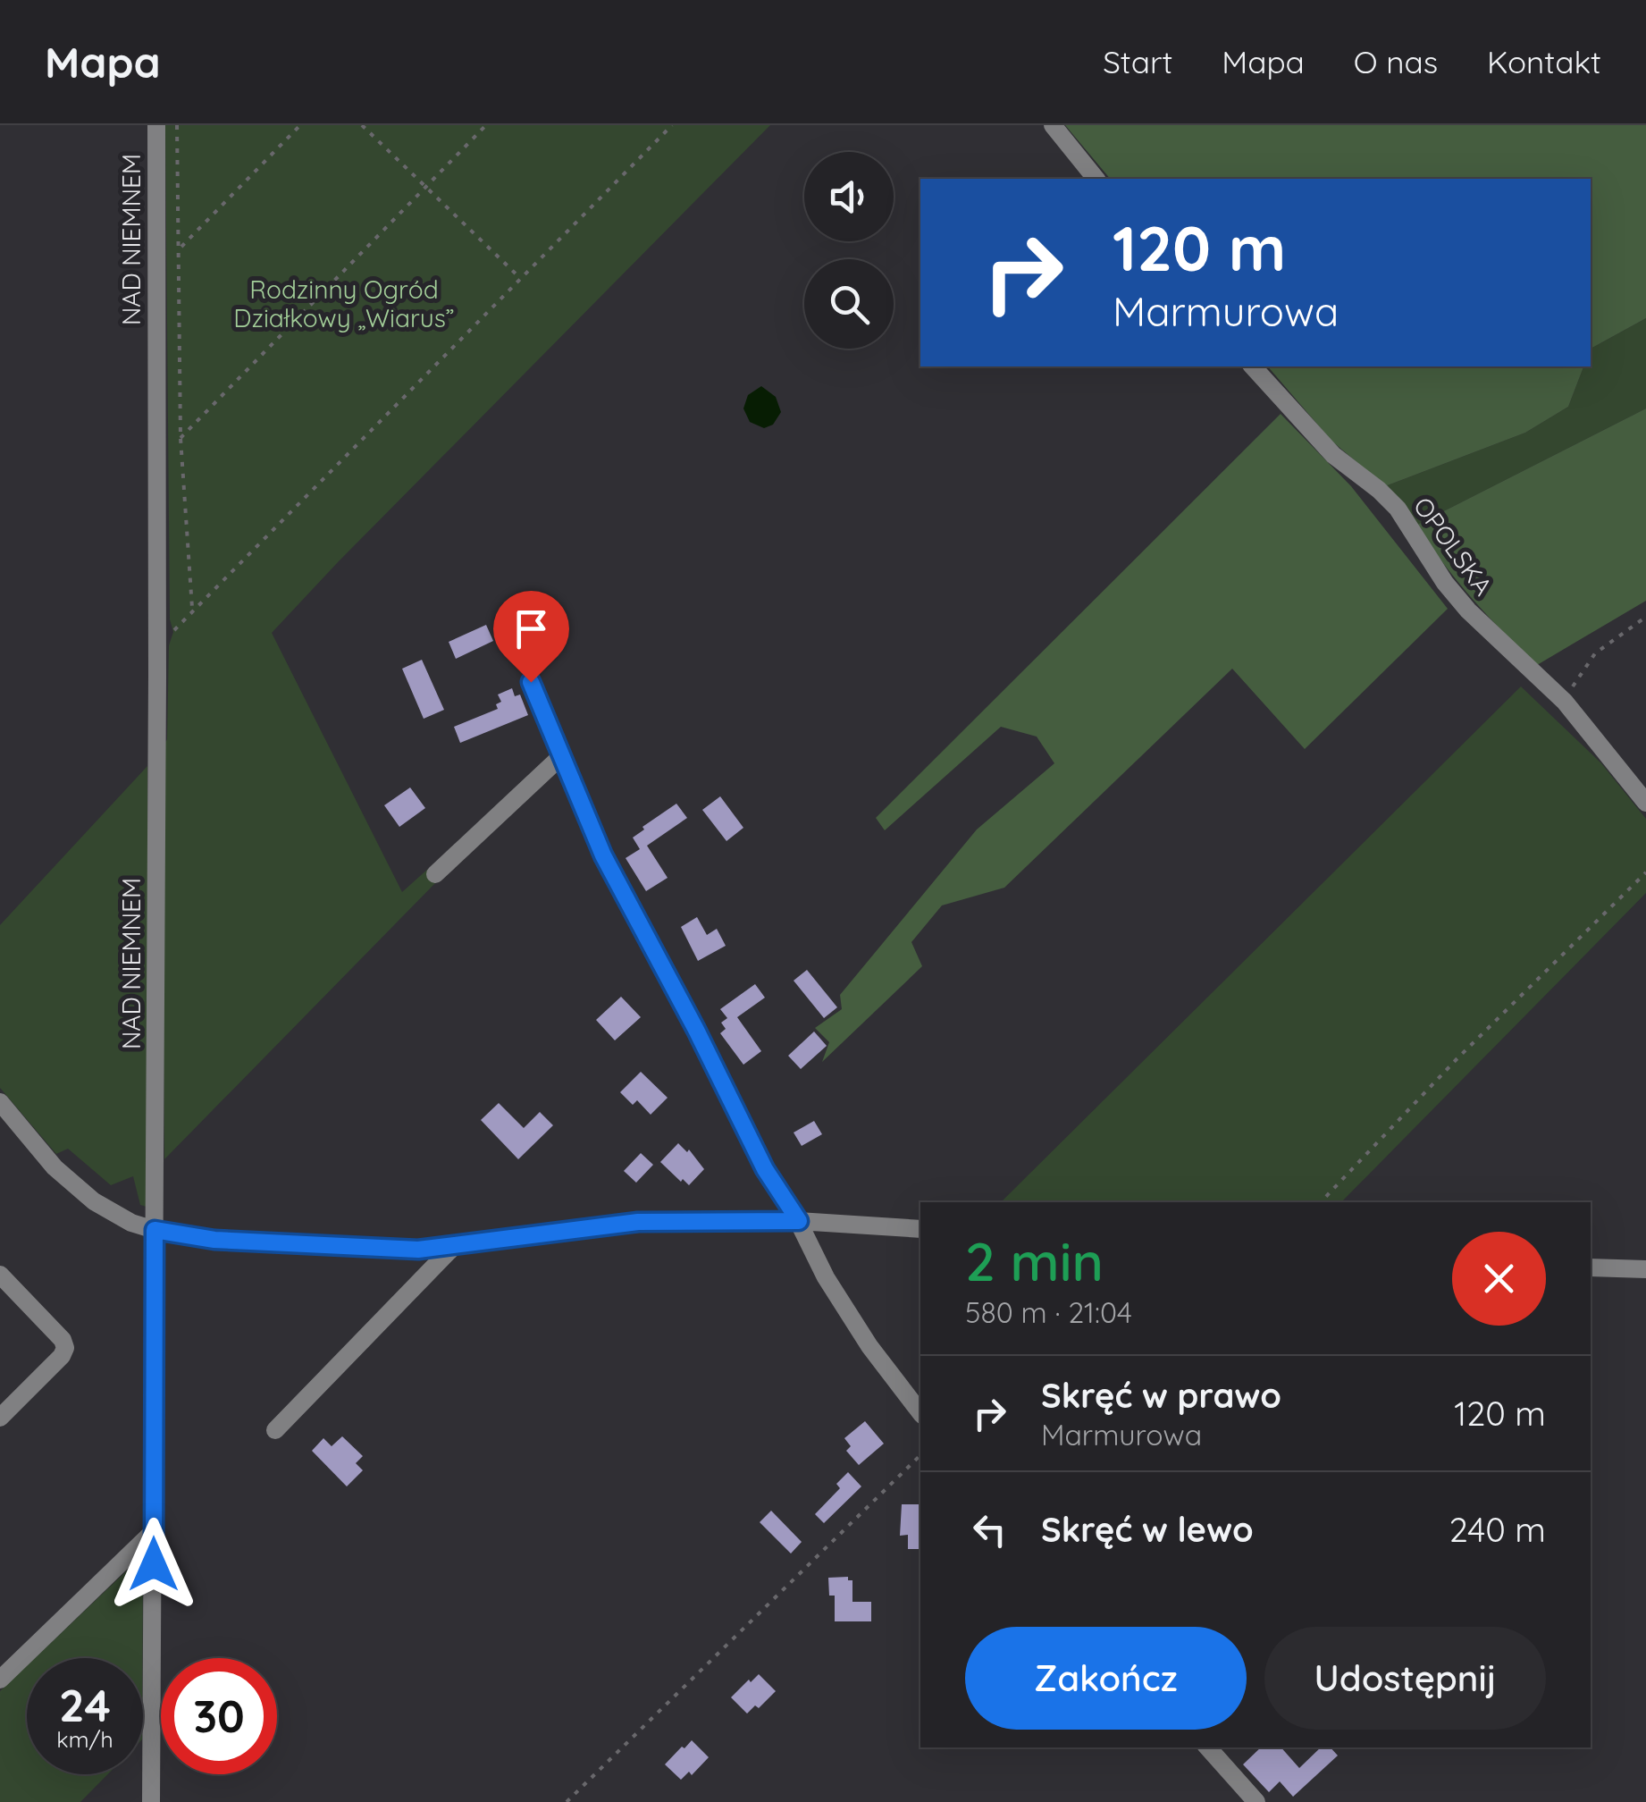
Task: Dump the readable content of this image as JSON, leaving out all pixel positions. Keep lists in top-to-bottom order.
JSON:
{
  "streets": {
    "street": ["NAD NIEMNEM", "OPOLSKA"]
  },
  "parks": ["Rodzinny Ogród Działkowy „Wiarus”"],
  "page": {
    "header": "Mapa",
    "nav": [
      "Start",
      "Mapa",
      "O nas",
      "Kontakt"
    ],
    "turn": ["120 m", "Marmurowa"],
    "heading": ["2 min", "580 m · 21:04"],
    "list": [
      {
        "name": "Skręć w prawo",
        "note": "Marmurowa",
        "value": "120 m"
      },
      {
        "name": "Skręć w lewo",
        "value": "240 m"
      }
    ],
    "buttons": ["Zakończ", "Udostępnij"],
    "speed": "24 km/h",
    "limit": "30"
  }
}
